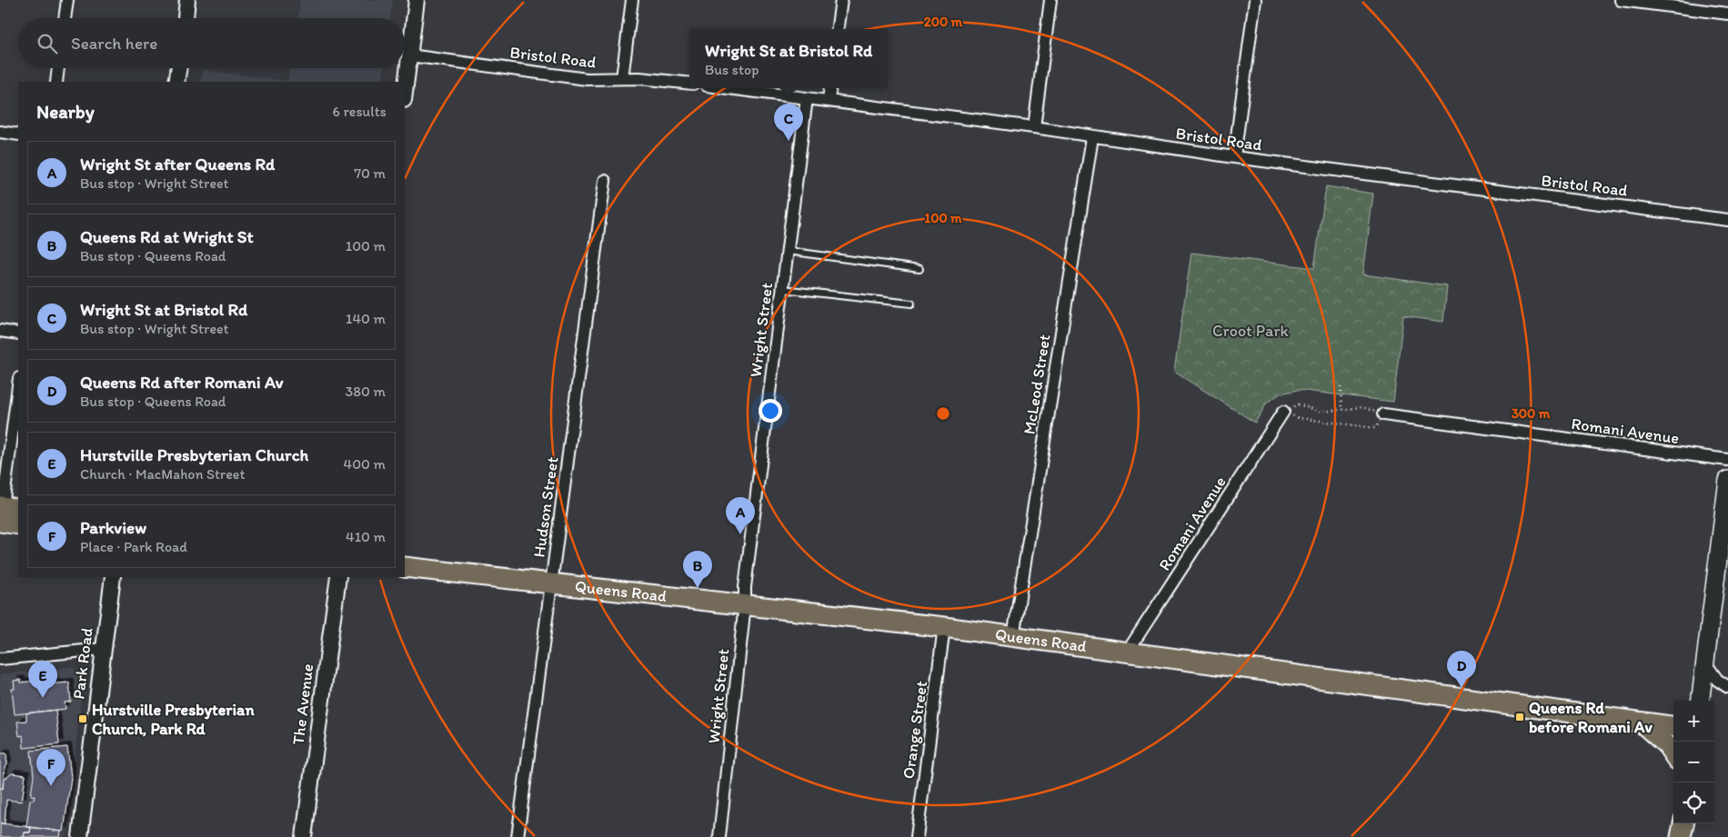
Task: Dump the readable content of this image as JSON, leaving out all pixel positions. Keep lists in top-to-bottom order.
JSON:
{
  "streets": {
    "main road": ["Queens Road"],
    "street": [
      "Bristol Road",
      "Wright Street",
      "McLeod Street",
      "Romani Avenue",
      "Hudson Street",
      "Park Road",
      "The Avenue",
      "Orange Street"
    ]
  },
  "crossings": [
    ["Bristol Road", "Wright Street"],
    ["Bristol Road", "McLeod Street"],
    ["Wright Street", "Queens Road"],
    ["McLeod Street", "Queens Road"],
    ["Romani Avenue", "Queens Road"],
    ["Hudson Street", "Queens Road"],
    ["Queens Road", "Orange Street"]
  ],
  "parks": ["Croot Park"],
  "places": {
    "transit": ["Queens Rd before Romani Av", "Hurstville Presbyterian Church, Park Rd"]
  },
  "page": {
    "search": "Search here",
    "popup": ["Wright St at Bristol Rd", "Bus stop"],
    "heading": ["Nearby", "6 results"],
    "pins": [
      "C",
      "A",
      "B",
      "D",
      "E",
      "F"
    ],
    "list": [
      {
        "mark": "A",
        "name": "Wright St after Queens Rd",
        "note": "Bus stop · Wright Street",
        "value": "70 m"
      },
      {
        "mark": "B",
        "name": "Queens Rd at Wright St",
        "note": "Bus stop · Queens Road",
        "value": "100 m"
      },
      {
        "mark": "C",
        "name": "Wright St at Bristol Rd",
        "note": "Bus stop · Wright Street",
        "value": "140 m"
      },
      {
        "mark": "D",
        "name": "Queens Rd after Romani Av",
        "note": "Bus stop · Queens Road",
        "value": "380 m"
      },
      {
        "mark": "E",
        "name": "Hurstville Presbyterian Church",
        "note": "Church · MacMahon Street",
        "value": "400 m"
      },
      {
        "mark": "F",
        "name": "Parkview",
        "note": "Place · Park Road",
        "value": "410 m"
      }
    ],
    "map_buttons": ["+", "−"]
  },
  "rings": ["200 m", "100 m", "300 m"]
}
